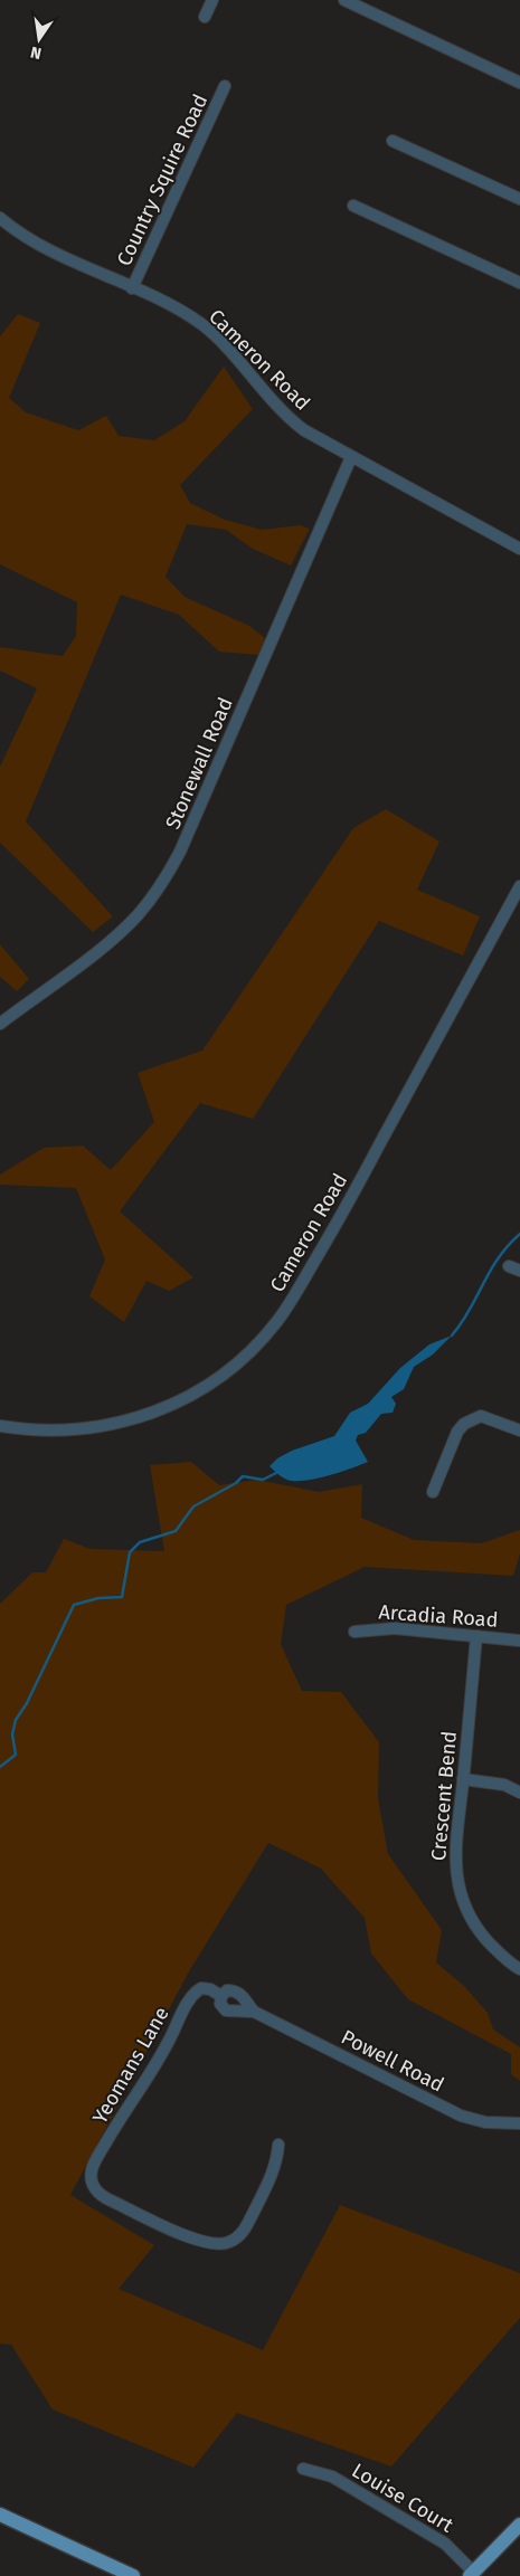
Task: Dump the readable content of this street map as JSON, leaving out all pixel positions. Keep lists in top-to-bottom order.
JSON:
{
  "streets": {
    "street": [
      "Country Squire Road",
      "Cameron Road",
      "Stonewall Road",
      "Arcadia Road",
      "Crescent Bend",
      "Powell Road",
      "Yeomans Lane",
      "Louise Court"
    ]
  },
  "crossings": [
    ["Country Squire Road", "Cameron Road"],
    ["Cameron Road", "Stonewall Road"],
    ["Arcadia Road", "Crescent Bend"],
    ["Powell Road", "Yeomans Lane"]
  ],
  "north": "bottom"
}
